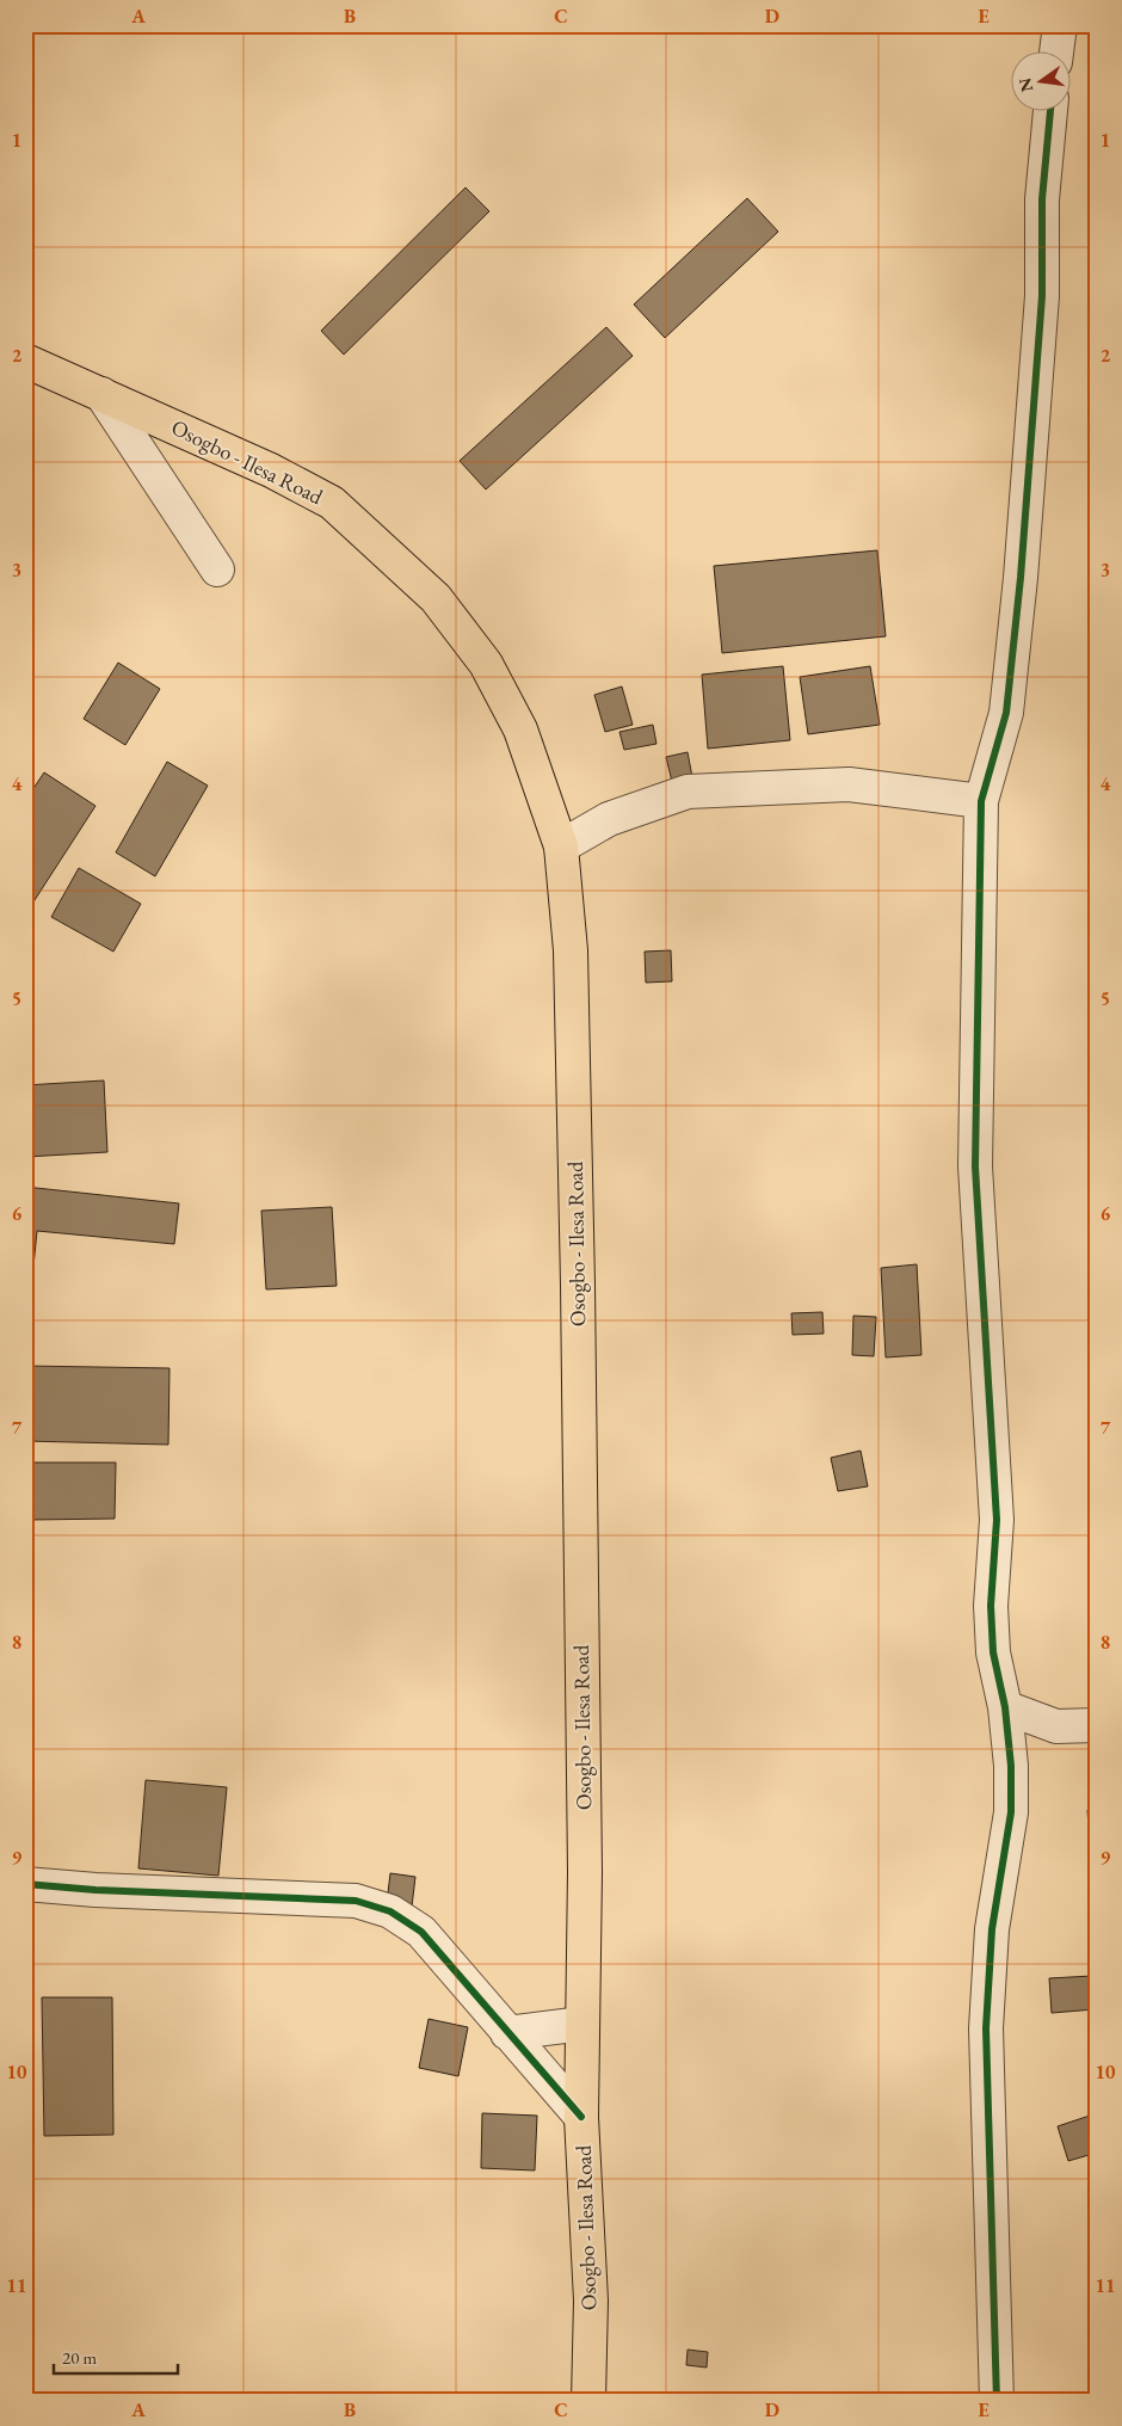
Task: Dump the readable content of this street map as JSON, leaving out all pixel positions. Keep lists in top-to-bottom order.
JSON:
{
  "streets": {
    "main road": ["Osogbo - Ilesa Road"]
  },
  "scale_bar": "20 m",
  "north": "left",
  "grid": {
    "columns": [
      "A",
      "B",
      "C",
      "D",
      "E"
    ],
    "rows": [
      "1",
      "2",
      "3",
      "4",
      "5",
      "6",
      "7",
      "8",
      "9",
      "10",
      "11"
    ]
  }
}
